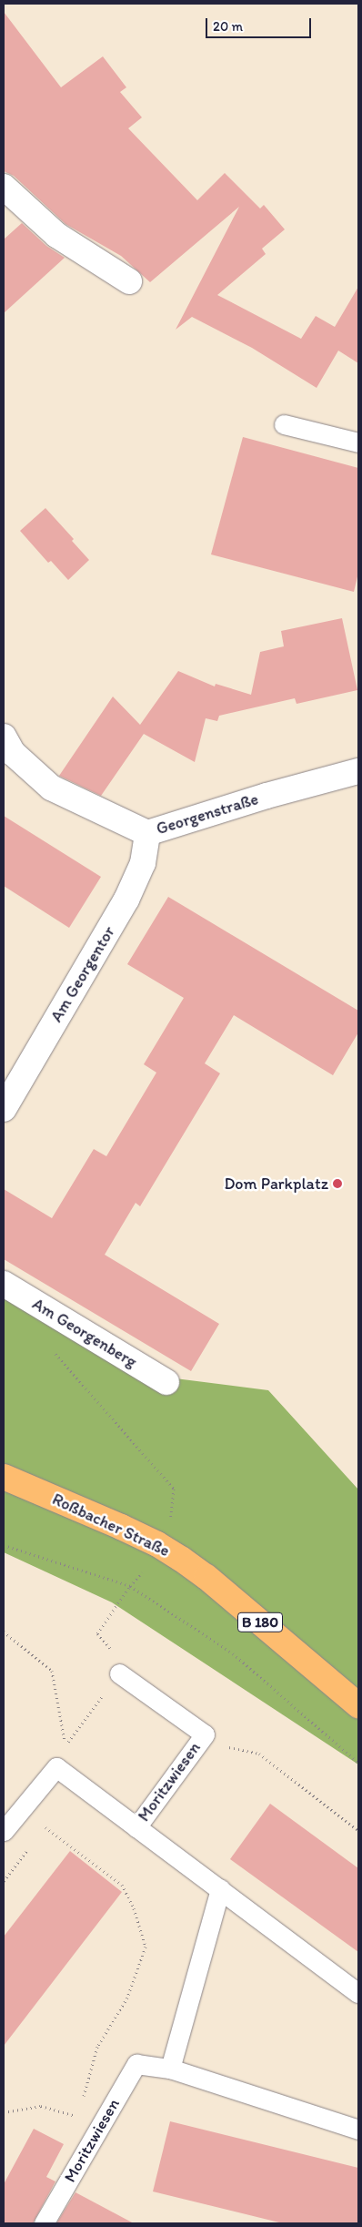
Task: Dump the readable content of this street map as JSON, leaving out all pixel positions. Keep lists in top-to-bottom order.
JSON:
{
  "streets": {
    "main road": ["Roßbacher Straße", "B 180"],
    "street": ["Georgenstraße", "Am Georgentor", "Am Georgenberg"],
    "lane": ["Moritzwiesen"]
  },
  "crossings": [
    ["Georgenstraße", "Am Georgentor"]
  ],
  "places": ["Dom Parkplatz"],
  "scale_bar": "20 m"
}
